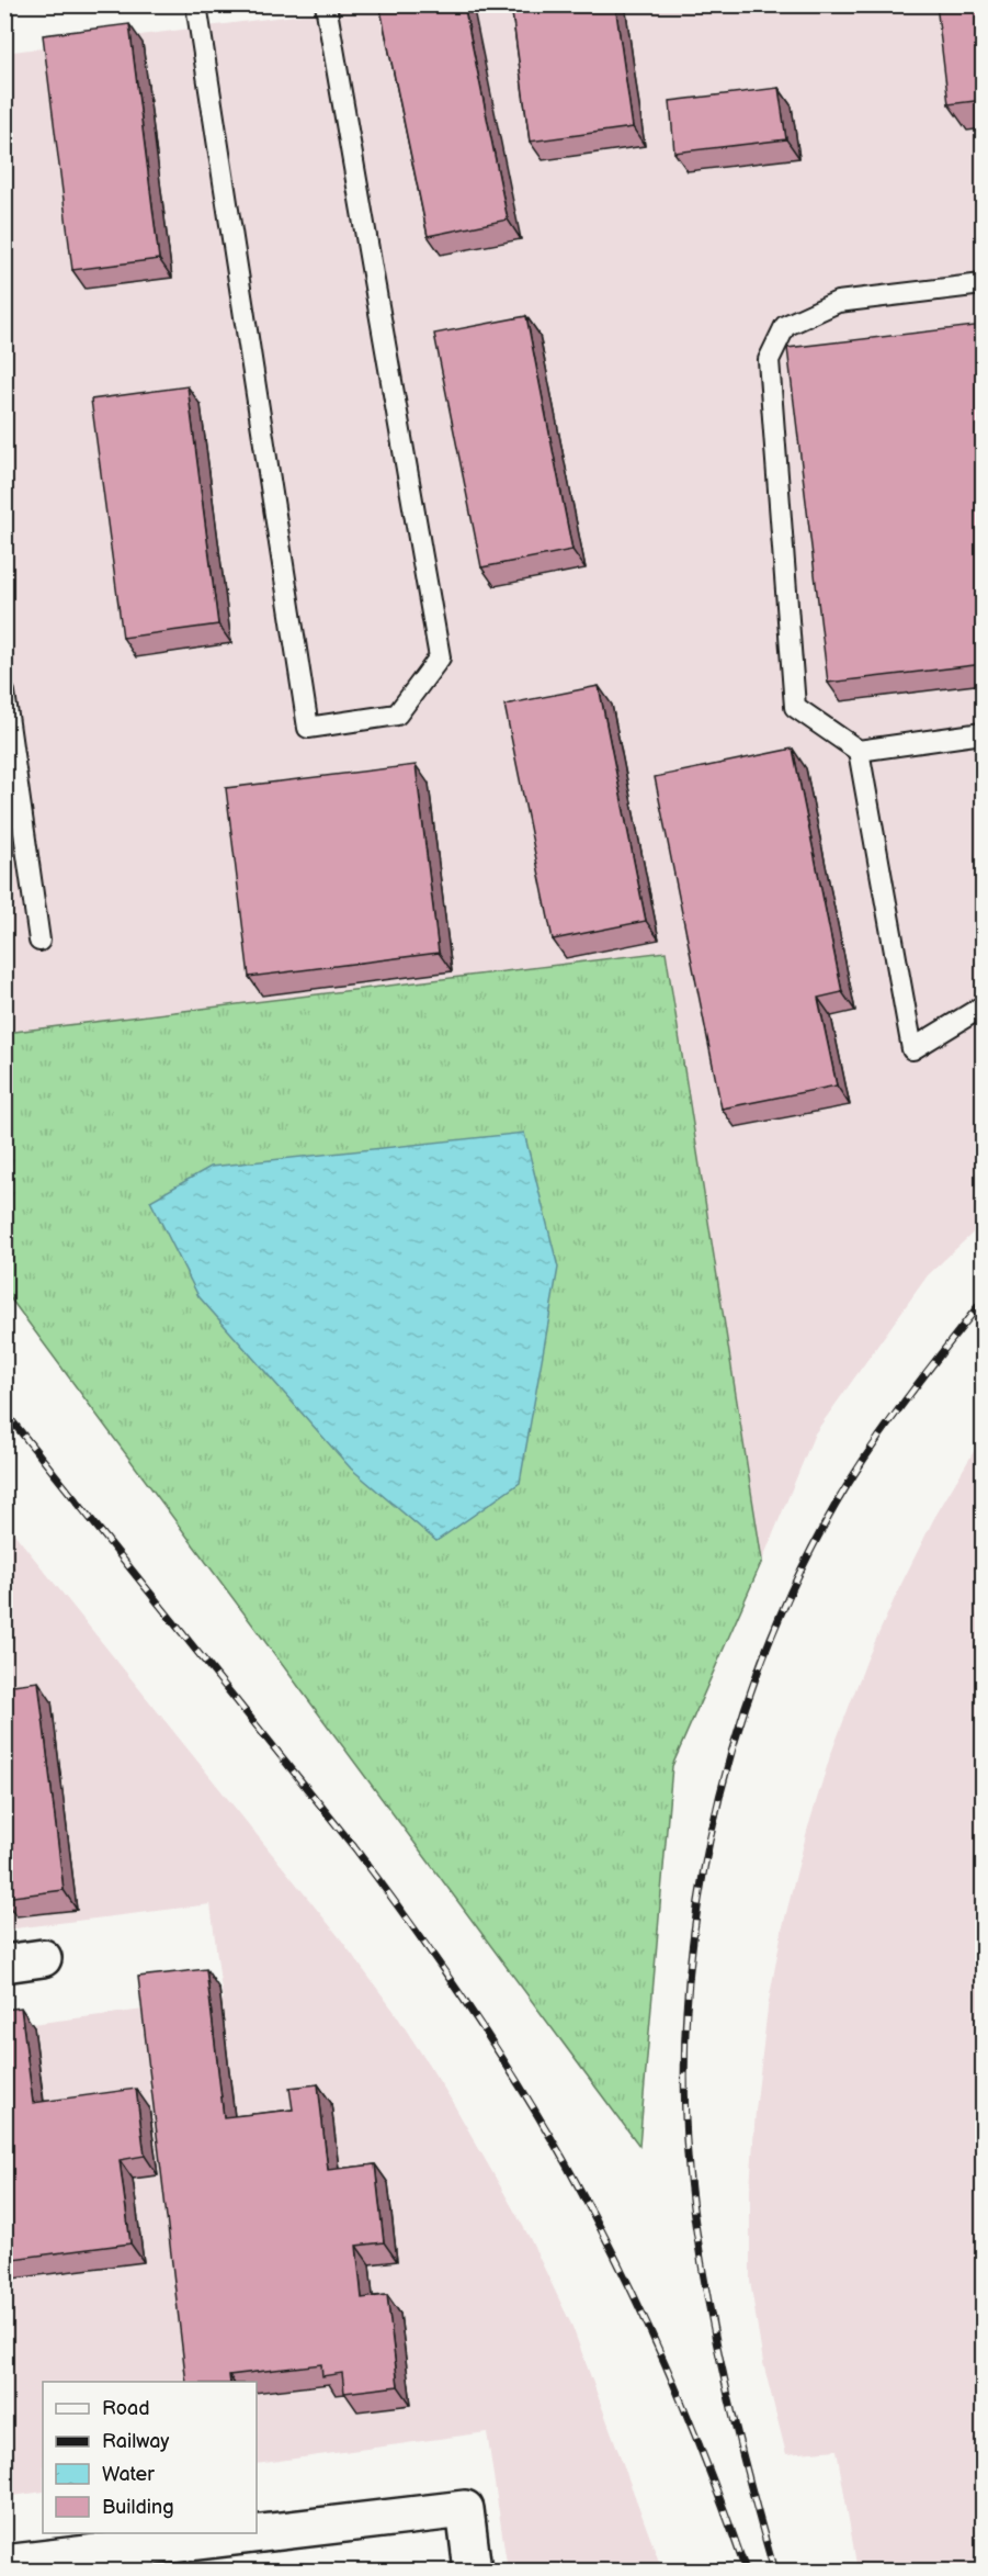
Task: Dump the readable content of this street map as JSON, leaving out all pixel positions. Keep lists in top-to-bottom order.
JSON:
{
  "legend": [
    "Road",
    "Railway",
    "Water",
    "Building"
  ]
}
